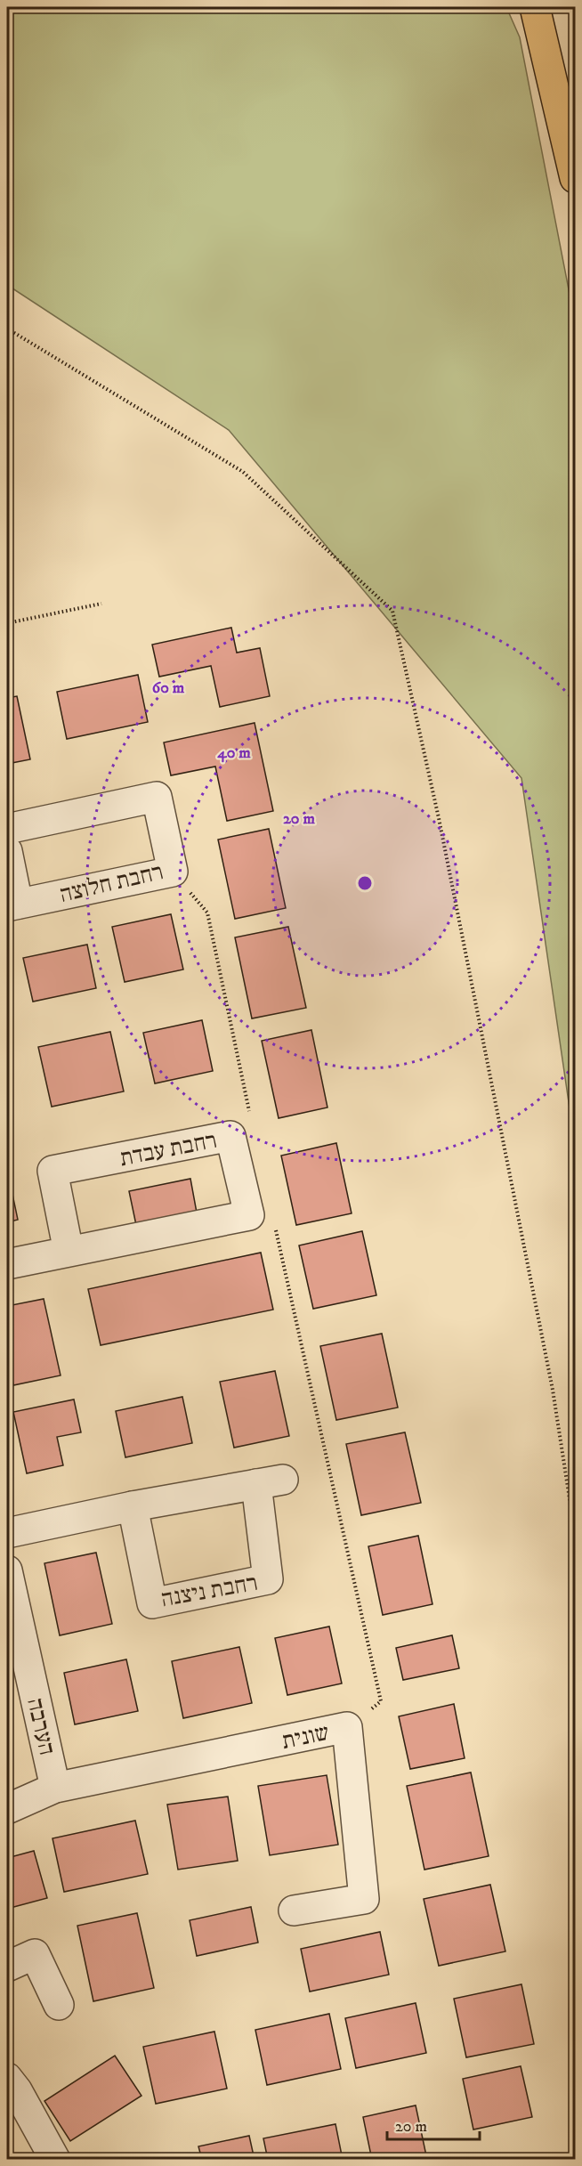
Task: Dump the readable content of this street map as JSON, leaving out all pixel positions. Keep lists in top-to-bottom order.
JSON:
{
  "streets": {
    "street": [
      "רחבת חלוצה",
      "רחבת עבדת",
      "רחבת ניצנה",
      "הערבה",
      "שונית"
    ]
  },
  "crossings": [
    ["הערבה", "שונית"]
  ],
  "scale_bar": "20 m",
  "rings": ["60 m", "40 m", "20 m"]
}
